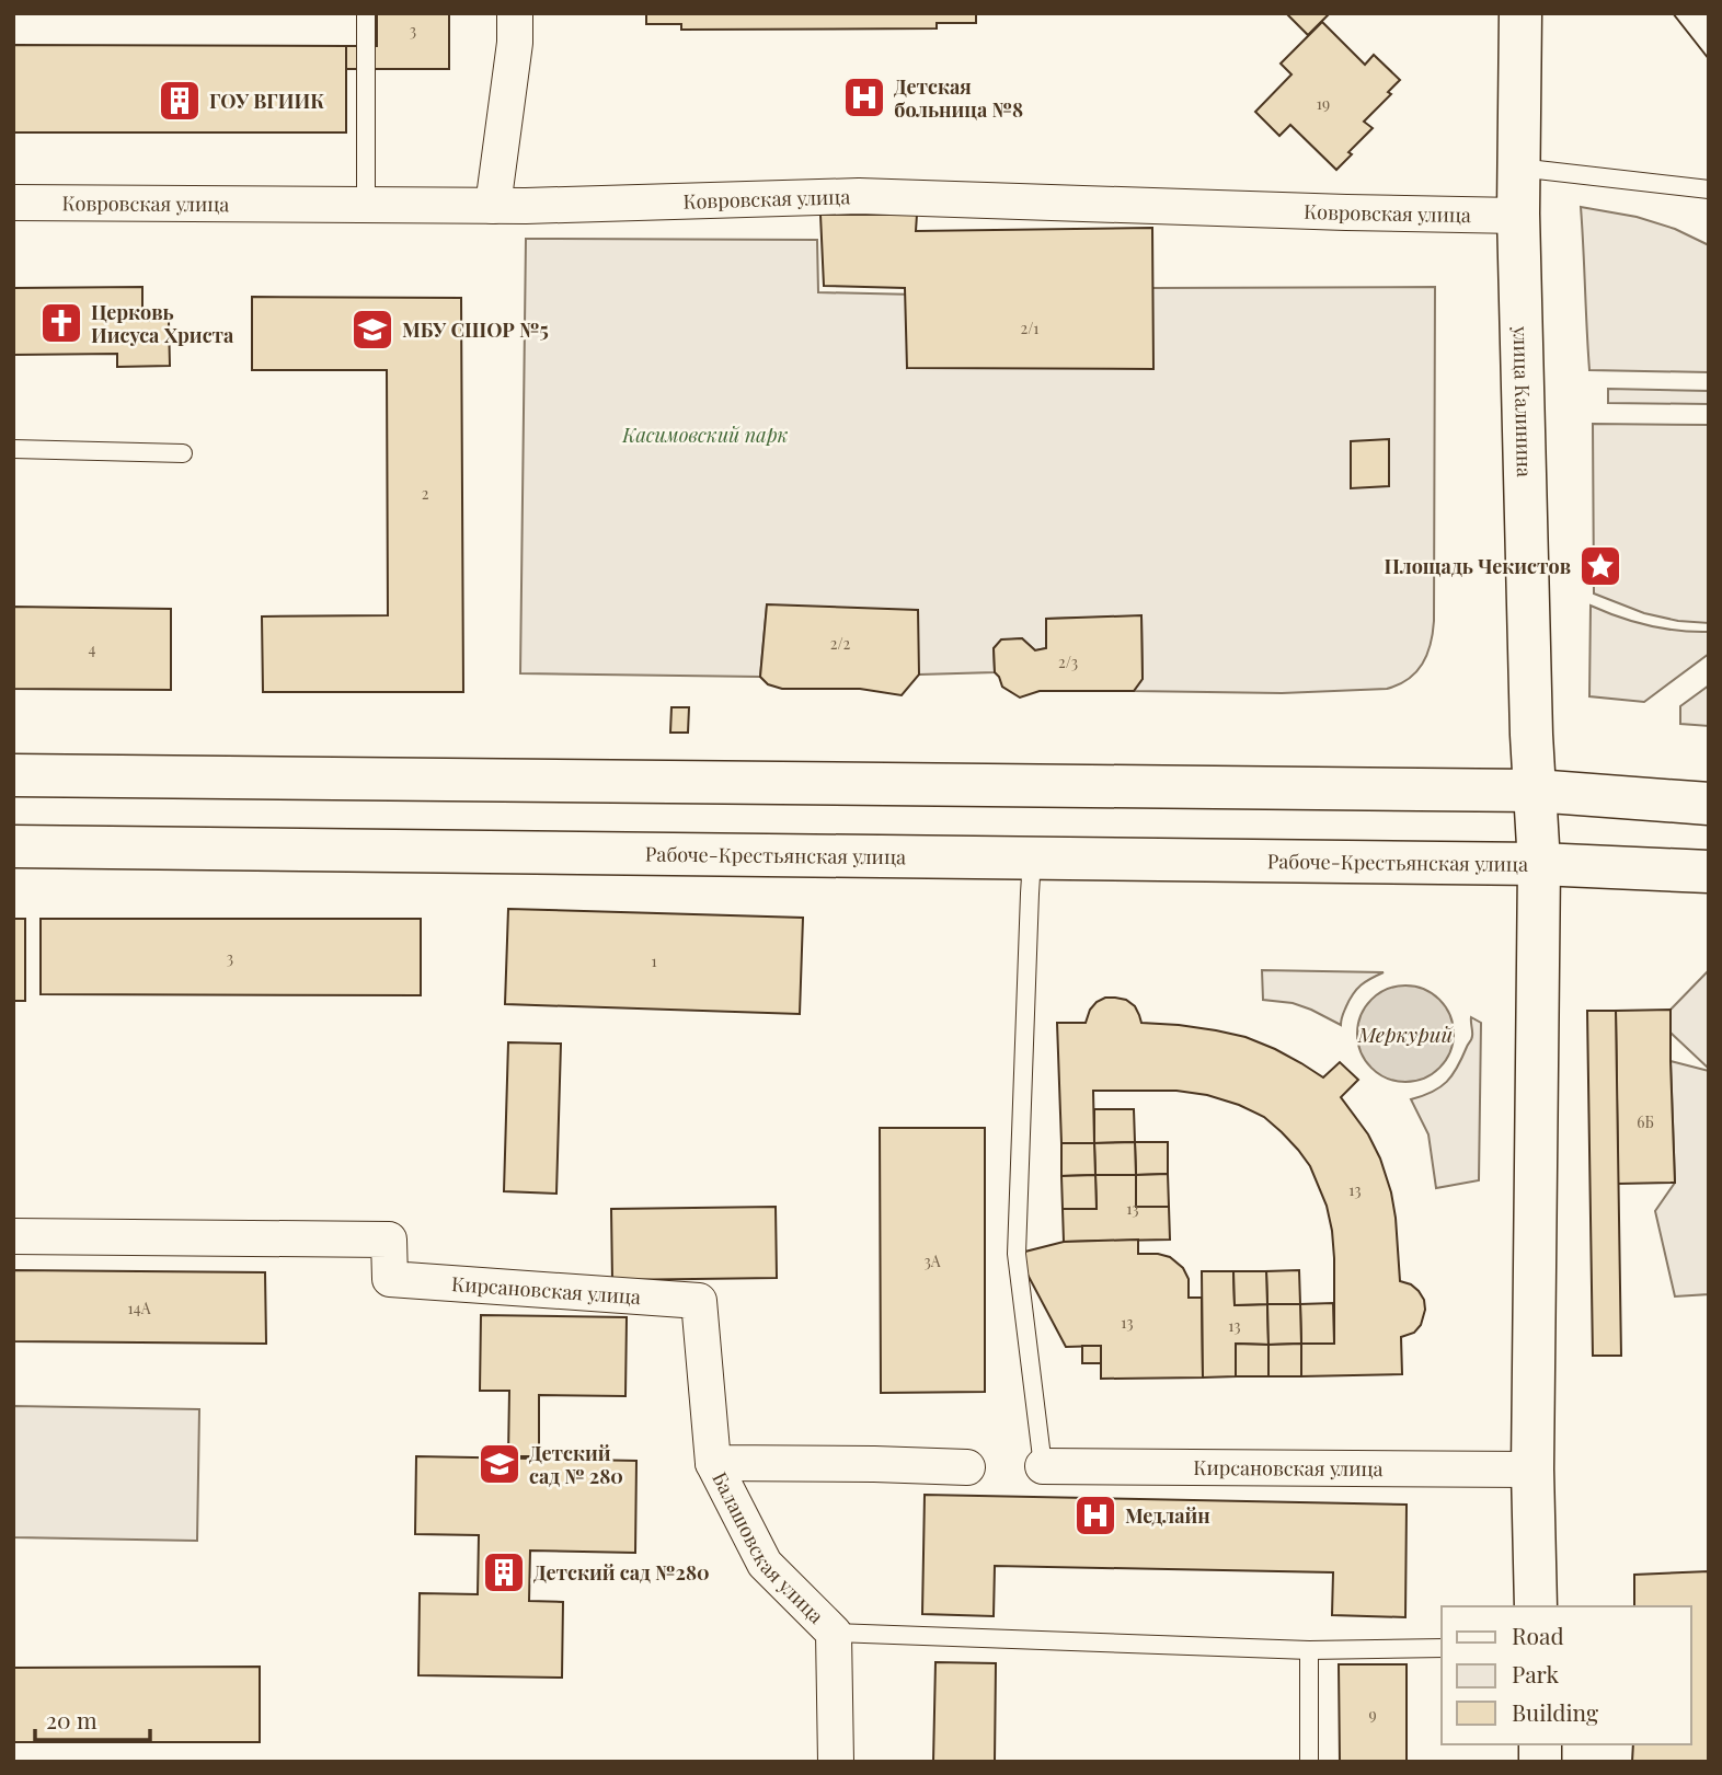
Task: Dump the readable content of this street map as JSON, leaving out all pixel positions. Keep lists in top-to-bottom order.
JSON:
{
  "streets": {
    "main road": ["улица Калинина", "Рабоче-Крестьянская улица"],
    "street": ["Ковровская улица", "Кирсановская улица", "Балашовская улица"]
  },
  "crossings": [
    ["Ковровская улица", "улица Калинина"],
    ["улица Калинина", "Рабоче-Крестьянская улица"],
    ["улица Калинина", "Кирсановская улица"],
    ["Кирсановская улица", "Балашовская улица"]
  ],
  "water": ["Меркурий"],
  "parks": ["Касимовский парк"],
  "places": {
    "hospital": ["Детская больница №8", "Медлайн"],
    "building": ["ГОУ ВГИИК", "Детский сад №280"],
    "church": ["Церковь Иисуса Христа"],
    "school or university": ["МБУ СШОР №5", "Детский сад № 280"],
    "place": ["Площадь Чекистов"]
  },
  "house_numbers": [
    "3",
    "19",
    "2/1",
    "2",
    "2/2",
    "4",
    "2/3",
    "3",
    "1",
    "6Б",
    "13",
    "13",
    "3А",
    "14А",
    "13",
    "13",
    "9"
  ],
  "legend": ["Road", "Park", "Building"],
  "scale_bar": "20 m"
}
